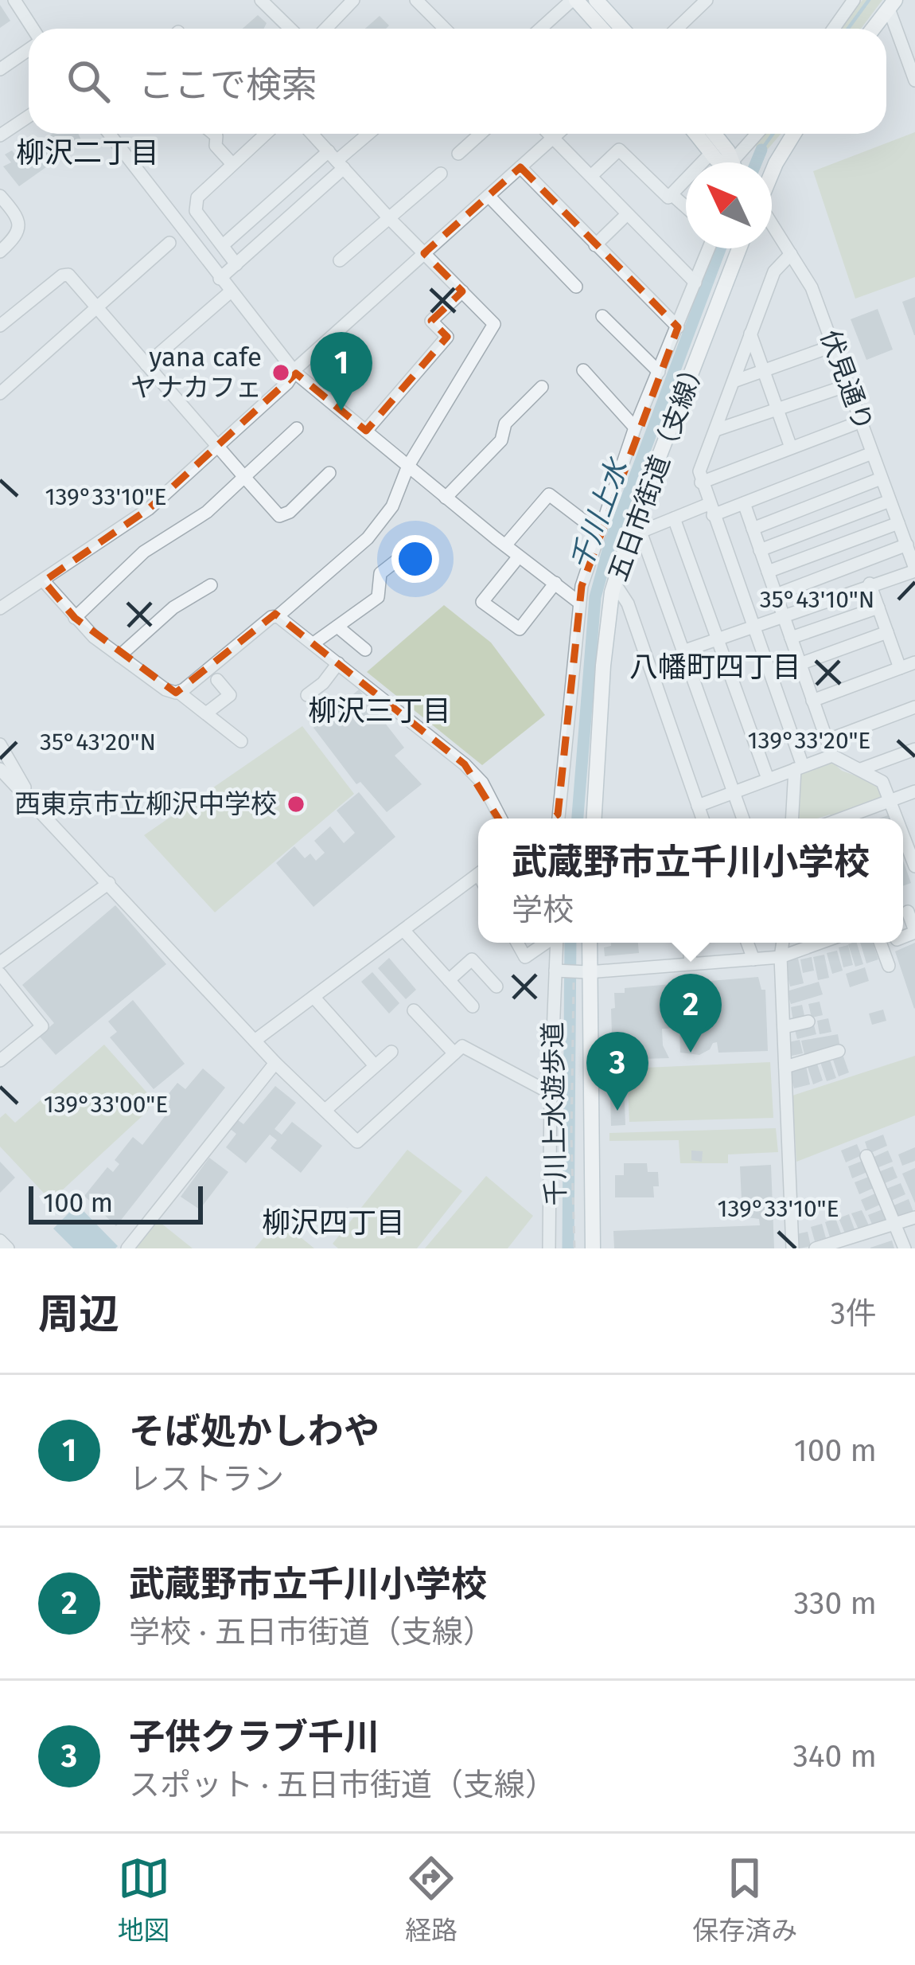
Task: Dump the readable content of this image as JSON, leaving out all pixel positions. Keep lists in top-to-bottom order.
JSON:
{
  "streets": {
    "main road": ["五日市街道（支線）"],
    "street": ["伏見通り"],
    "path": ["千川上水遊歩道"]
  },
  "districts": [
    "柳沢二丁目",
    "八幡町四丁目",
    "柳沢三丁目",
    "柳沢四丁目"
  ],
  "water": ["千川上水"],
  "places": ["yana cafe ヤナカフェ", "西東京市立柳沢中学校"],
  "scale_bar": "100 m",
  "north": "top left",
  "page": {
    "search": "ここで検索",
    "pins": ["1", "2", "3"],
    "popup": ["武蔵野市立千川小学校", "学校"],
    "scale": "100 m",
    "heading": ["周辺", "3件"],
    "list": [
      {
        "mark": "1",
        "name": "そば処かしわや",
        "note": "レストラン",
        "value": "100 m"
      },
      {
        "mark": "2",
        "name": "武蔵野市立千川小学校",
        "note": "学校 · 五日市街道（支線）",
        "value": "330 m"
      },
      {
        "mark": "3",
        "name": "子供クラブ千川",
        "note": "スポット · 五日市街道（支線）",
        "value": "340 m"
      }
    ],
    "nav": ["地図", "経路", "保存済み"]
  },
  "coordinates": [
    "139°33'10\"E",
    "35°43'10\"N",
    "139°33'20\"E",
    "35°43'20\"N",
    "139°33'00\"E"
  ]
}
